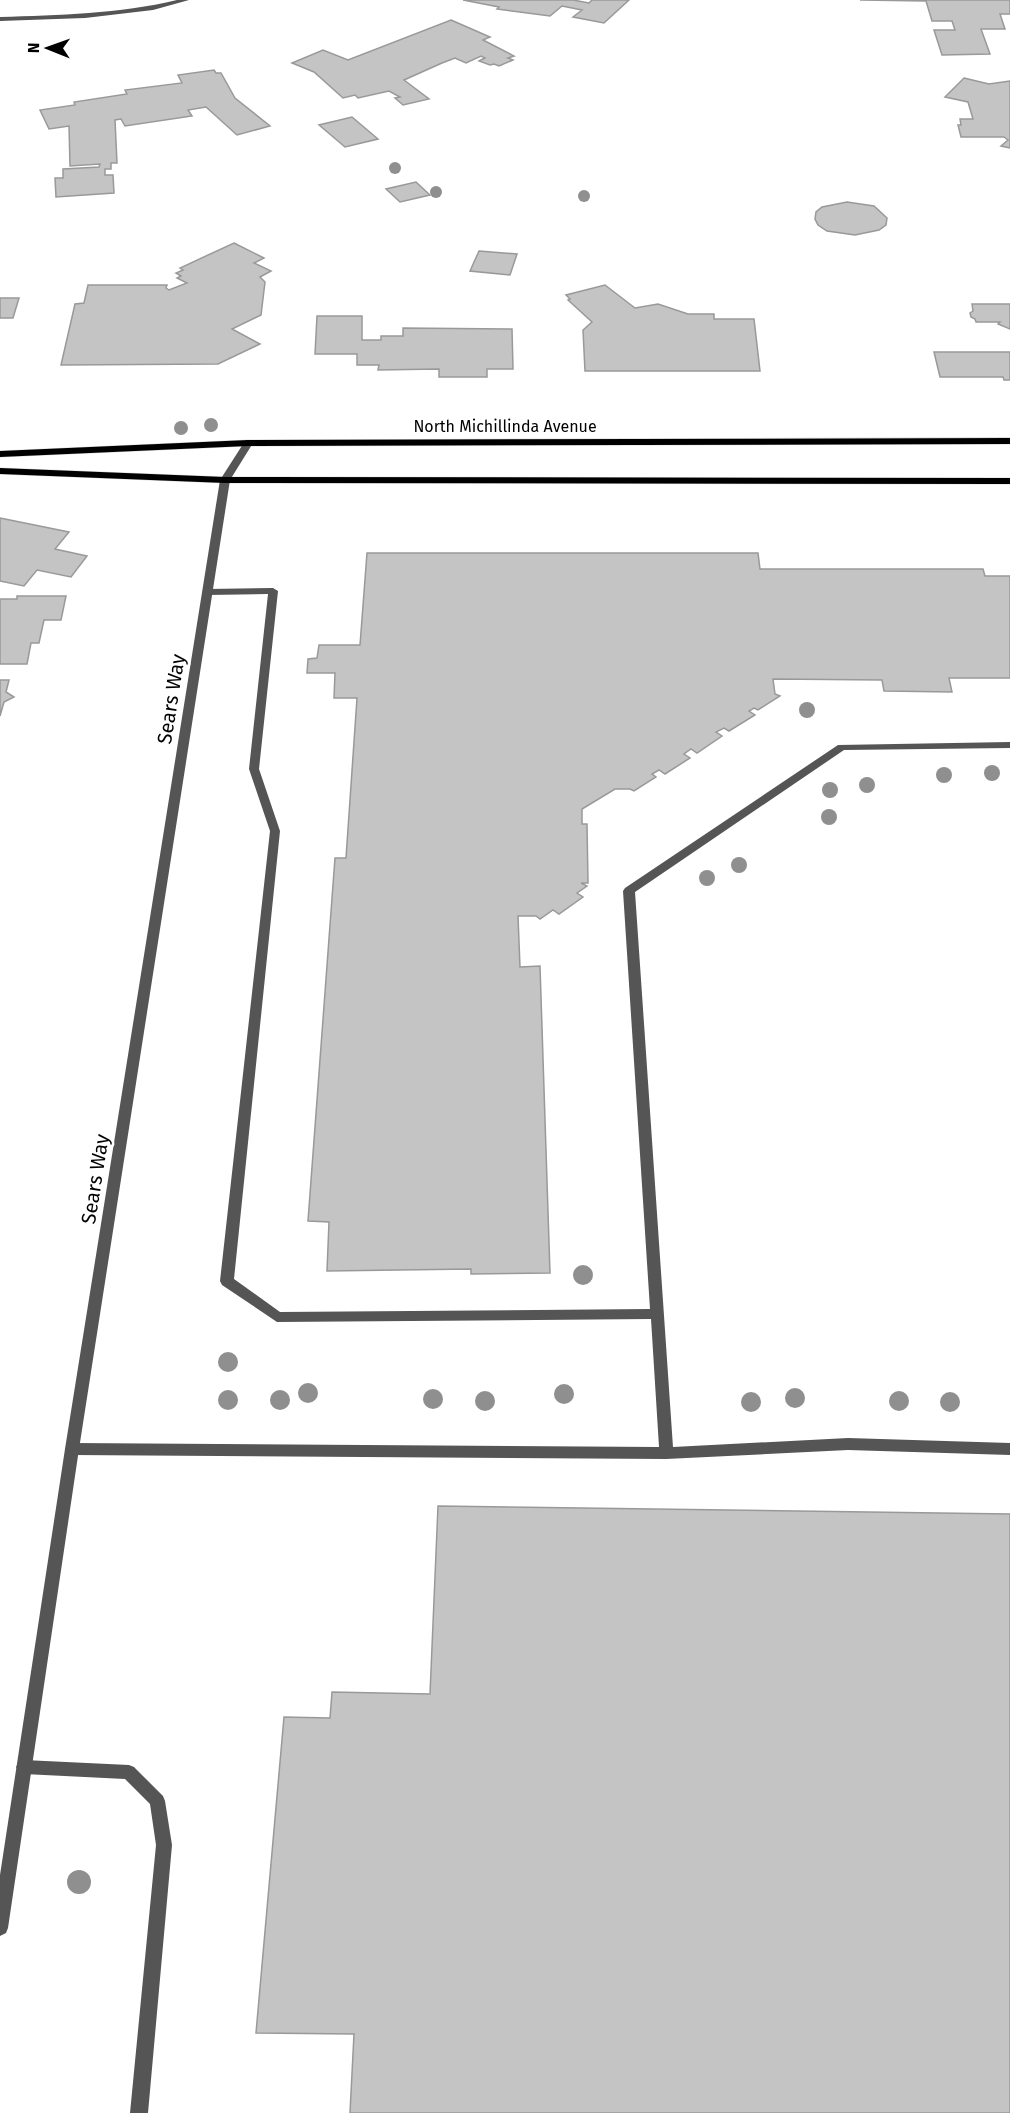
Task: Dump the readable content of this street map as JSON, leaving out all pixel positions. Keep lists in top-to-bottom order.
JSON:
{
  "streets": {
    "main road": ["North Michillinda Avenue"],
    "street": ["Sears Way"]
  },
  "crossings": [
    ["North Michillinda Avenue", "Sears Way"]
  ],
  "north": "left"
}
